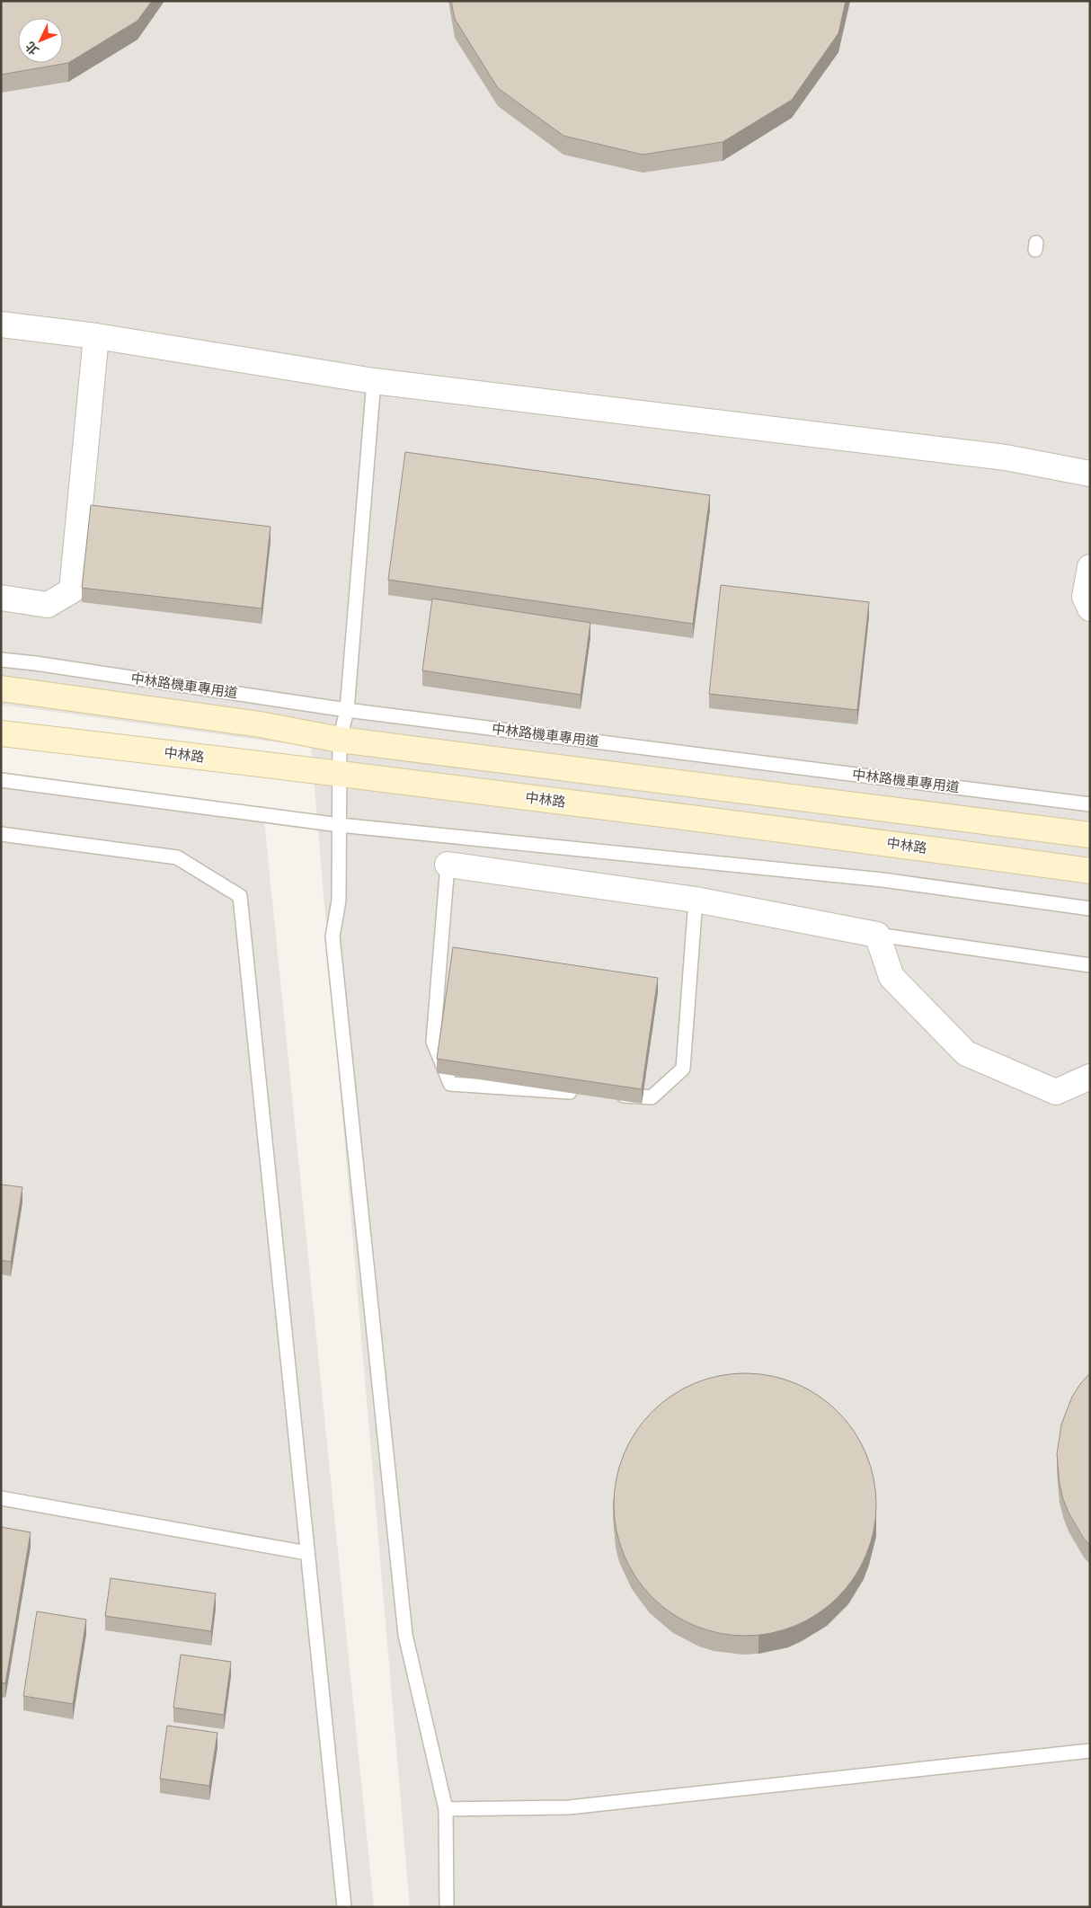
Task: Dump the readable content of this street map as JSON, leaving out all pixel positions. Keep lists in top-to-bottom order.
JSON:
{
  "streets": {
    "street": ["中林路"],
    "lane": ["中林路機車專用道"]
  },
  "north": "bottom left"
}
